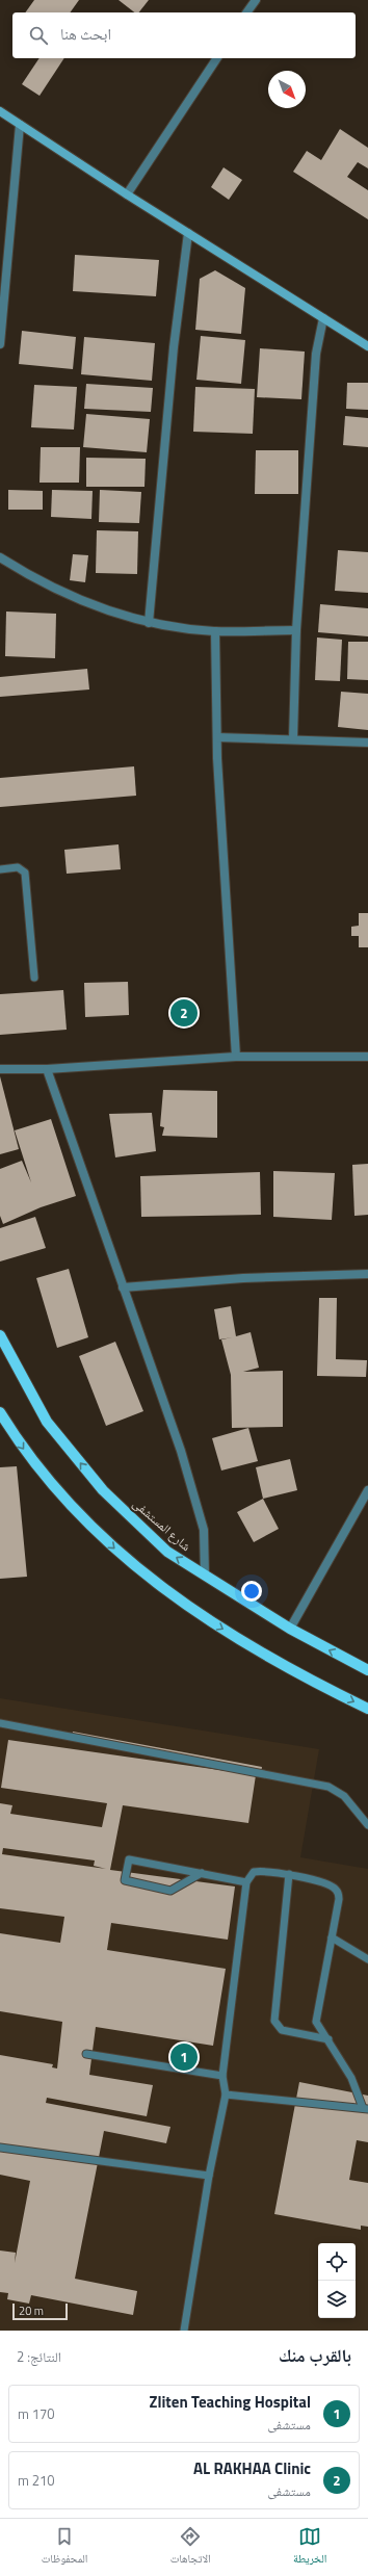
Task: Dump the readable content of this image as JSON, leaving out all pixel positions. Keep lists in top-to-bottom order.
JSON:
{
  "streets": {
    "main road": ["شارع المستشفى"]
  },
  "scale_bar": "20 m",
  "north": "bottom right",
  "page": {
    "search": "ابحث هنا",
    "pins": ["2", "1"],
    "scale": "20 m",
    "heading": ["بالقرب منك", "النتائج: 2"],
    "list": [
      {
        "mark": "1",
        "name": "Zliten Teaching Hospital",
        "note": "مستشفى",
        "value": "170 m"
      },
      {
        "mark": "2",
        "name": "AL RAKHAA Clinic",
        "note": "مستشفى",
        "value": "210 m"
      }
    ],
    "nav": ["الخريطة", "الاتجاهات", "المحفوظات"]
  }
}
